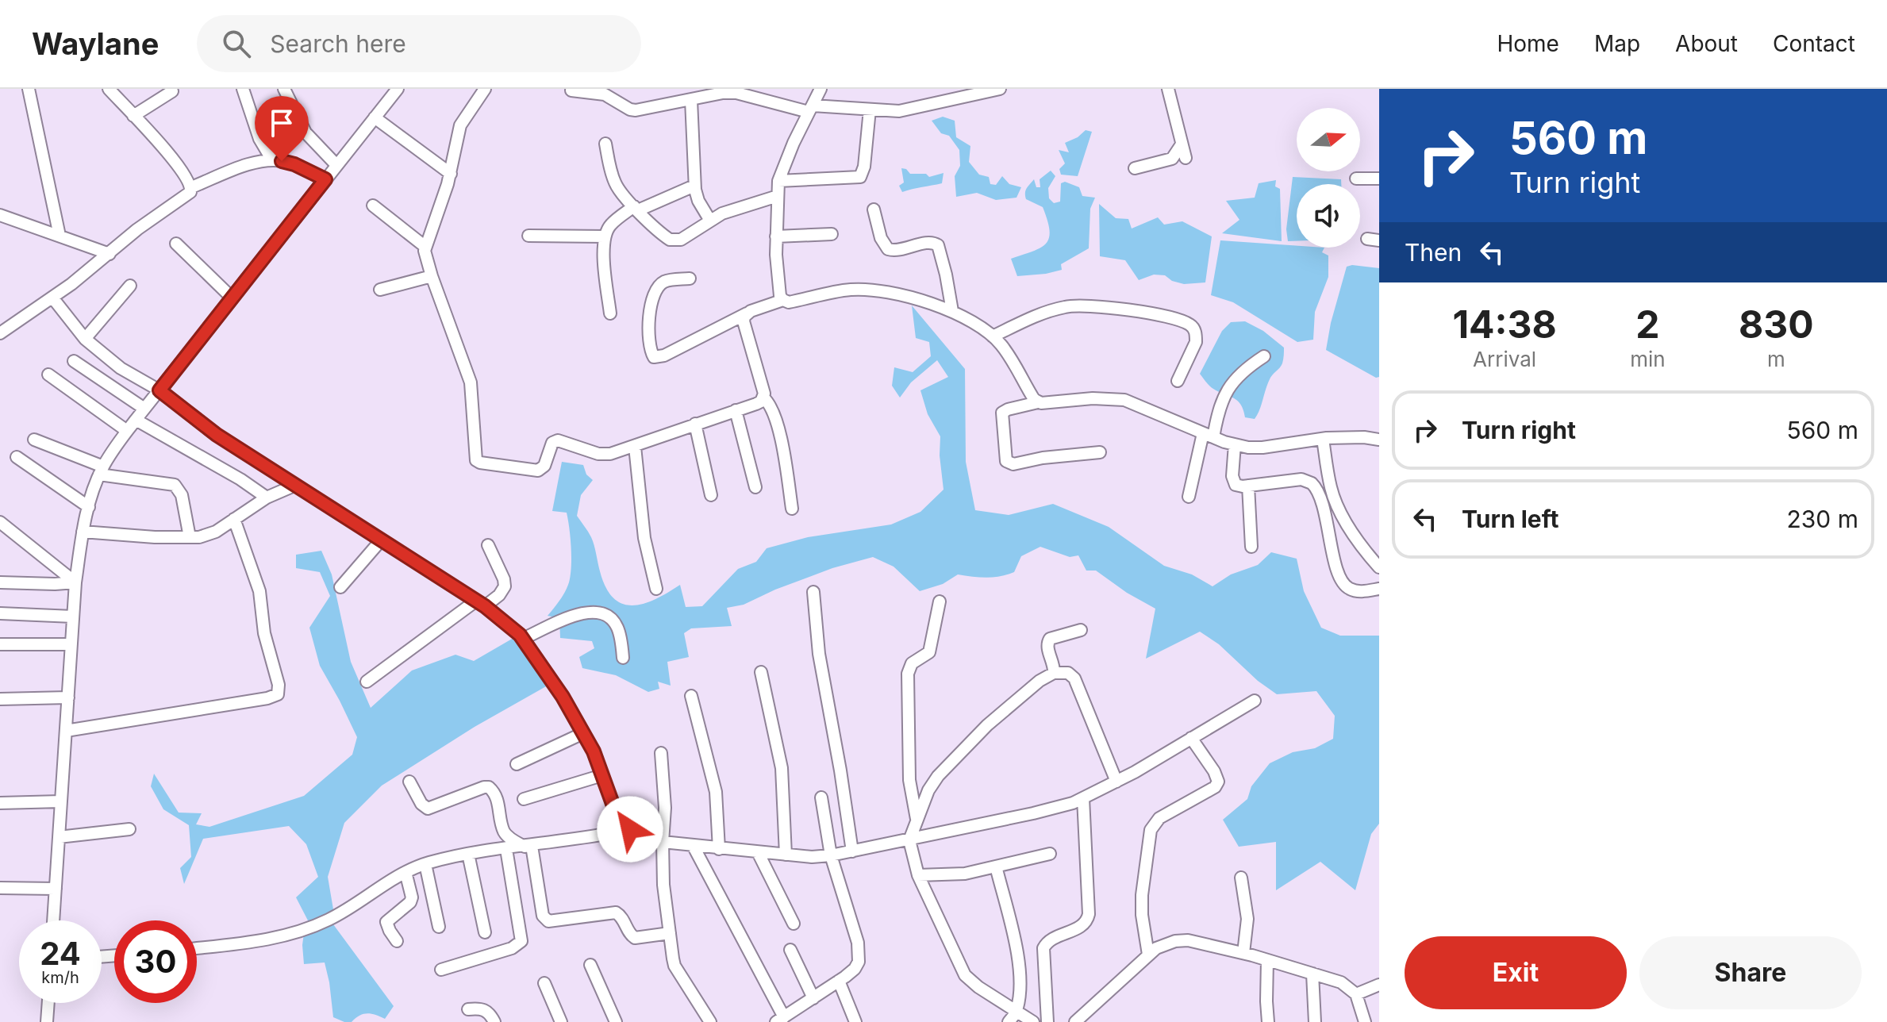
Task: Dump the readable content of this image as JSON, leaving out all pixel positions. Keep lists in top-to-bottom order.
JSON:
{
  "north": "right",
  "page": {
    "header": "Waylane",
    "search": "Search here",
    "nav": [
      "Home",
      "Map",
      "About",
      "Contact"
    ],
    "turn": ["560 m", "Turn right"],
    "then": "Then",
    "eta": [
      "14:38",
      "Arrival",
      "2",
      "min",
      "830",
      "m"
    ],
    "list": [
      {
        "name": "Turn right",
        "value": "560 m"
      },
      {
        "name": "Turn left",
        "value": "230 m"
      }
    ],
    "speed": "24 km/h",
    "limit": "30",
    "buttons": ["Exit", "Share"]
  }
}
